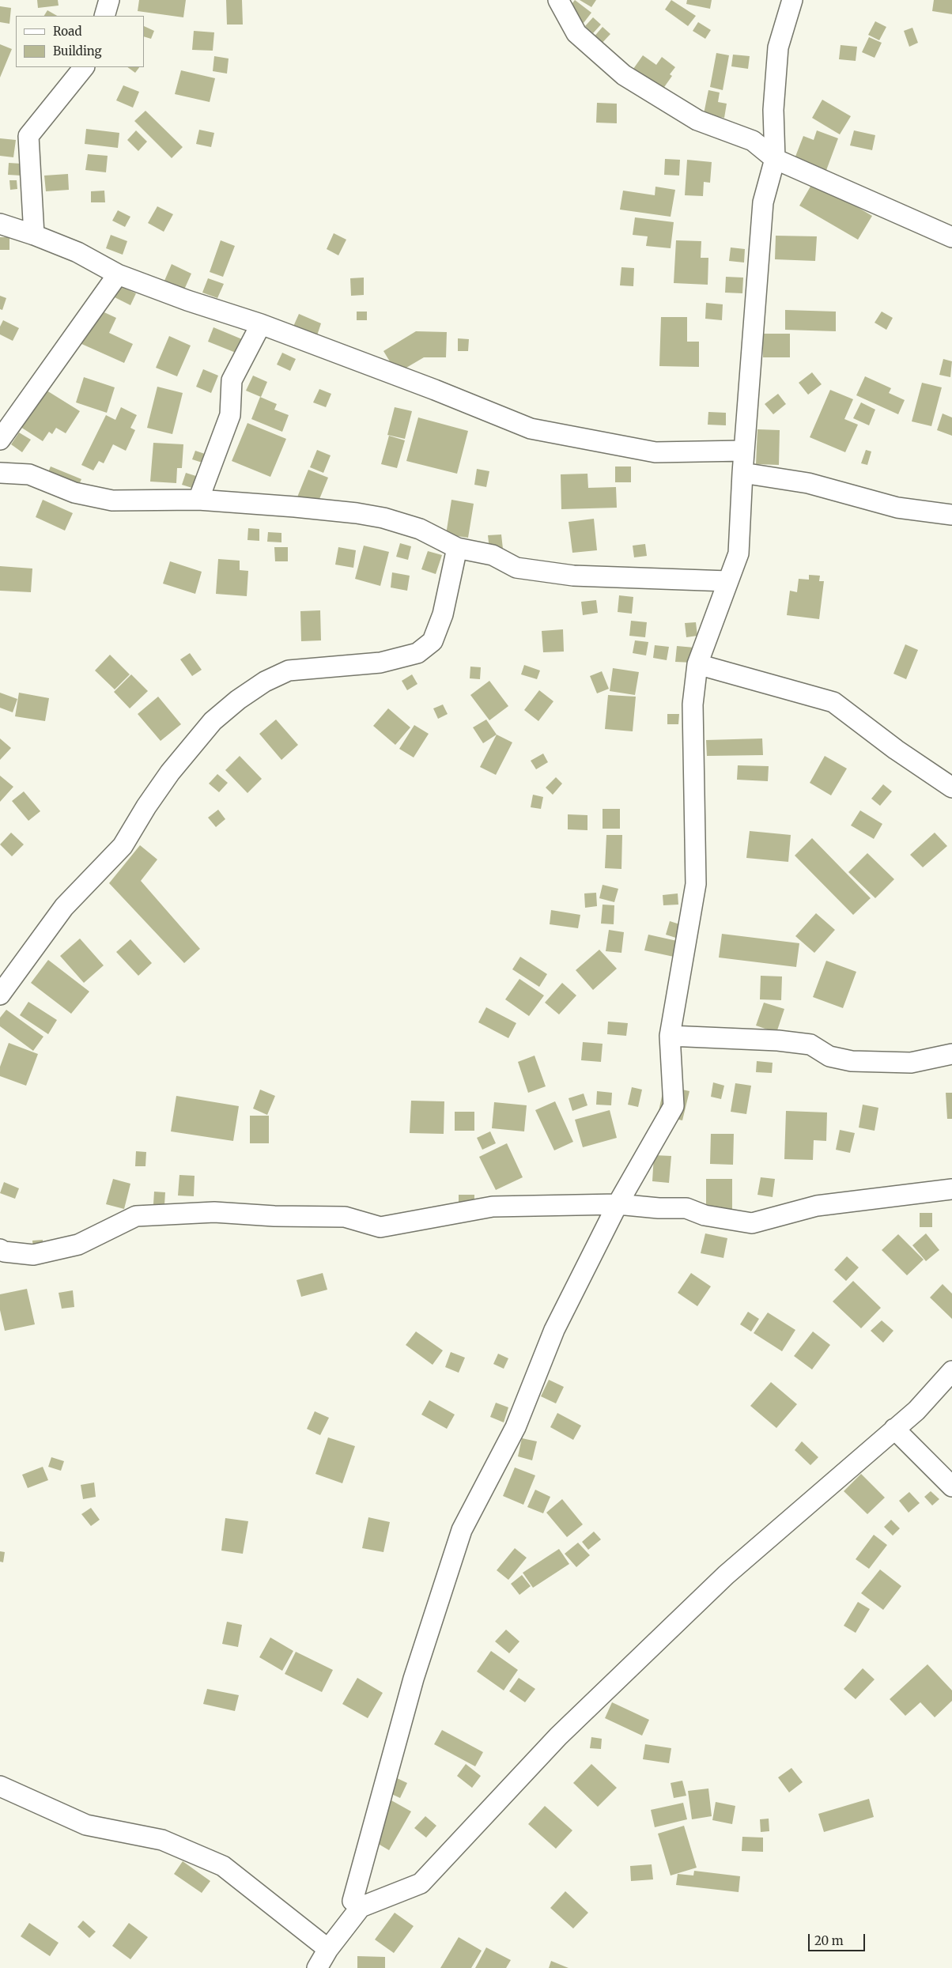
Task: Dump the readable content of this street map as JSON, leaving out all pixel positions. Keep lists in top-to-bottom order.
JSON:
{
  "legend": ["Road", "Building"],
  "scale_bar": "20 m"
}
